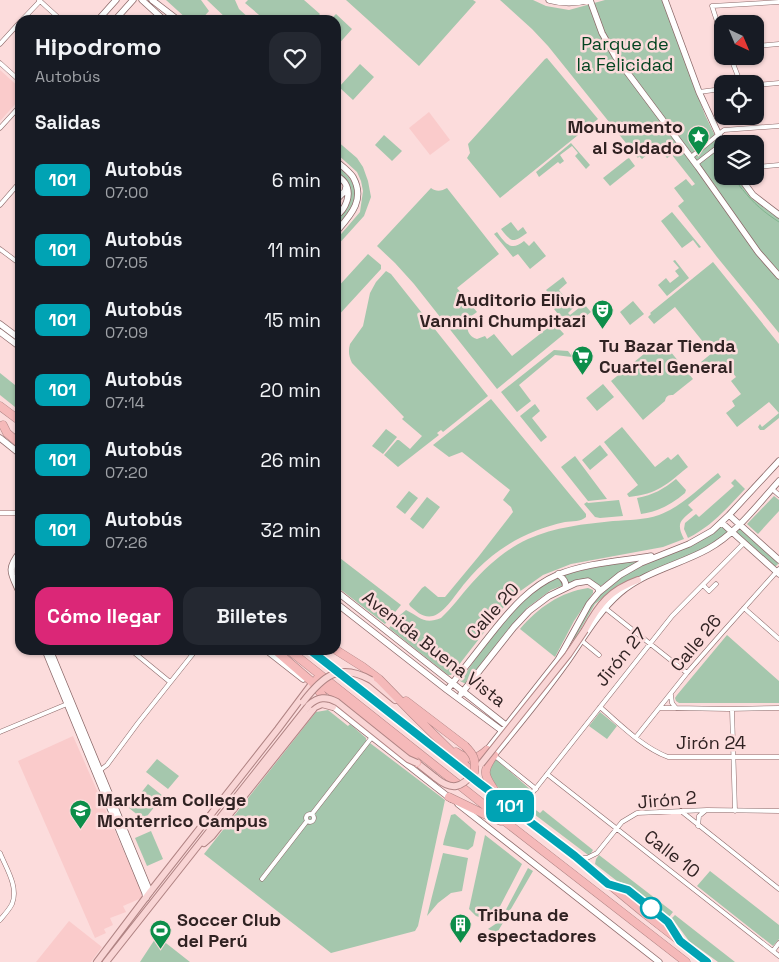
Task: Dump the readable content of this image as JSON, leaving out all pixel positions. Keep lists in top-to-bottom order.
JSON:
{
  "streets": {
    "main road": ["Calle 20", "Avenida Buena Vista"],
    "street": [
      "Calle 26",
      "Jirón 27",
      "Jirón 24",
      "Jirón 2",
      "Calle 10"
    ]
  },
  "crossings": [
    ["Calle 20", "Avenida Buena Vista"],
    ["Calle 26", "Jirón 24"],
    ["Jirón 27", "Jirón 24"],
    ["Jirón 27", "Calle 10"],
    ["Jirón 2", "Calle 10"]
  ],
  "parks": ["Parque de la Felicidad"],
  "places": {
    "place": ["Mounumento al Soldado"],
    "theatre": ["Auditorio Elivio Vannini Chumpitazi"],
    "supermarket": ["Tu Bazar Tienda Cuartel General"],
    "school or university": ["Markham College Monterrico Campus"],
    "building": ["Tribuna de espectadores"],
    "sports": ["Soccer Club del Perú"]
  },
  "lines": ["bus line 101"],
  "north": "bottom right",
  "page": {
    "on_map": "101",
    "heading": [
      ["Hipodromo", "Autobús"],
      "Salidas"
    ],
    "list": [
      {
        "mark": "101",
        "name": "Autobús",
        "note": "07:00",
        "value": "6 min"
      },
      {
        "mark": "101",
        "name": "Autobús",
        "note": "07:05",
        "value": "11 min"
      },
      {
        "mark": "101",
        "name": "Autobús",
        "note": "07:09",
        "value": "15 min"
      },
      {
        "mark": "101",
        "name": "Autobús",
        "note": "07:14",
        "value": "20 min"
      },
      {
        "mark": "101",
        "name": "Autobús",
        "note": "07:20",
        "value": "26 min"
      },
      {
        "mark": "101",
        "name": "Autobús",
        "note": "07:26",
        "value": "32 min"
      }
    ],
    "buttons": ["Cómo llegar", "Billetes"]
  }
}
